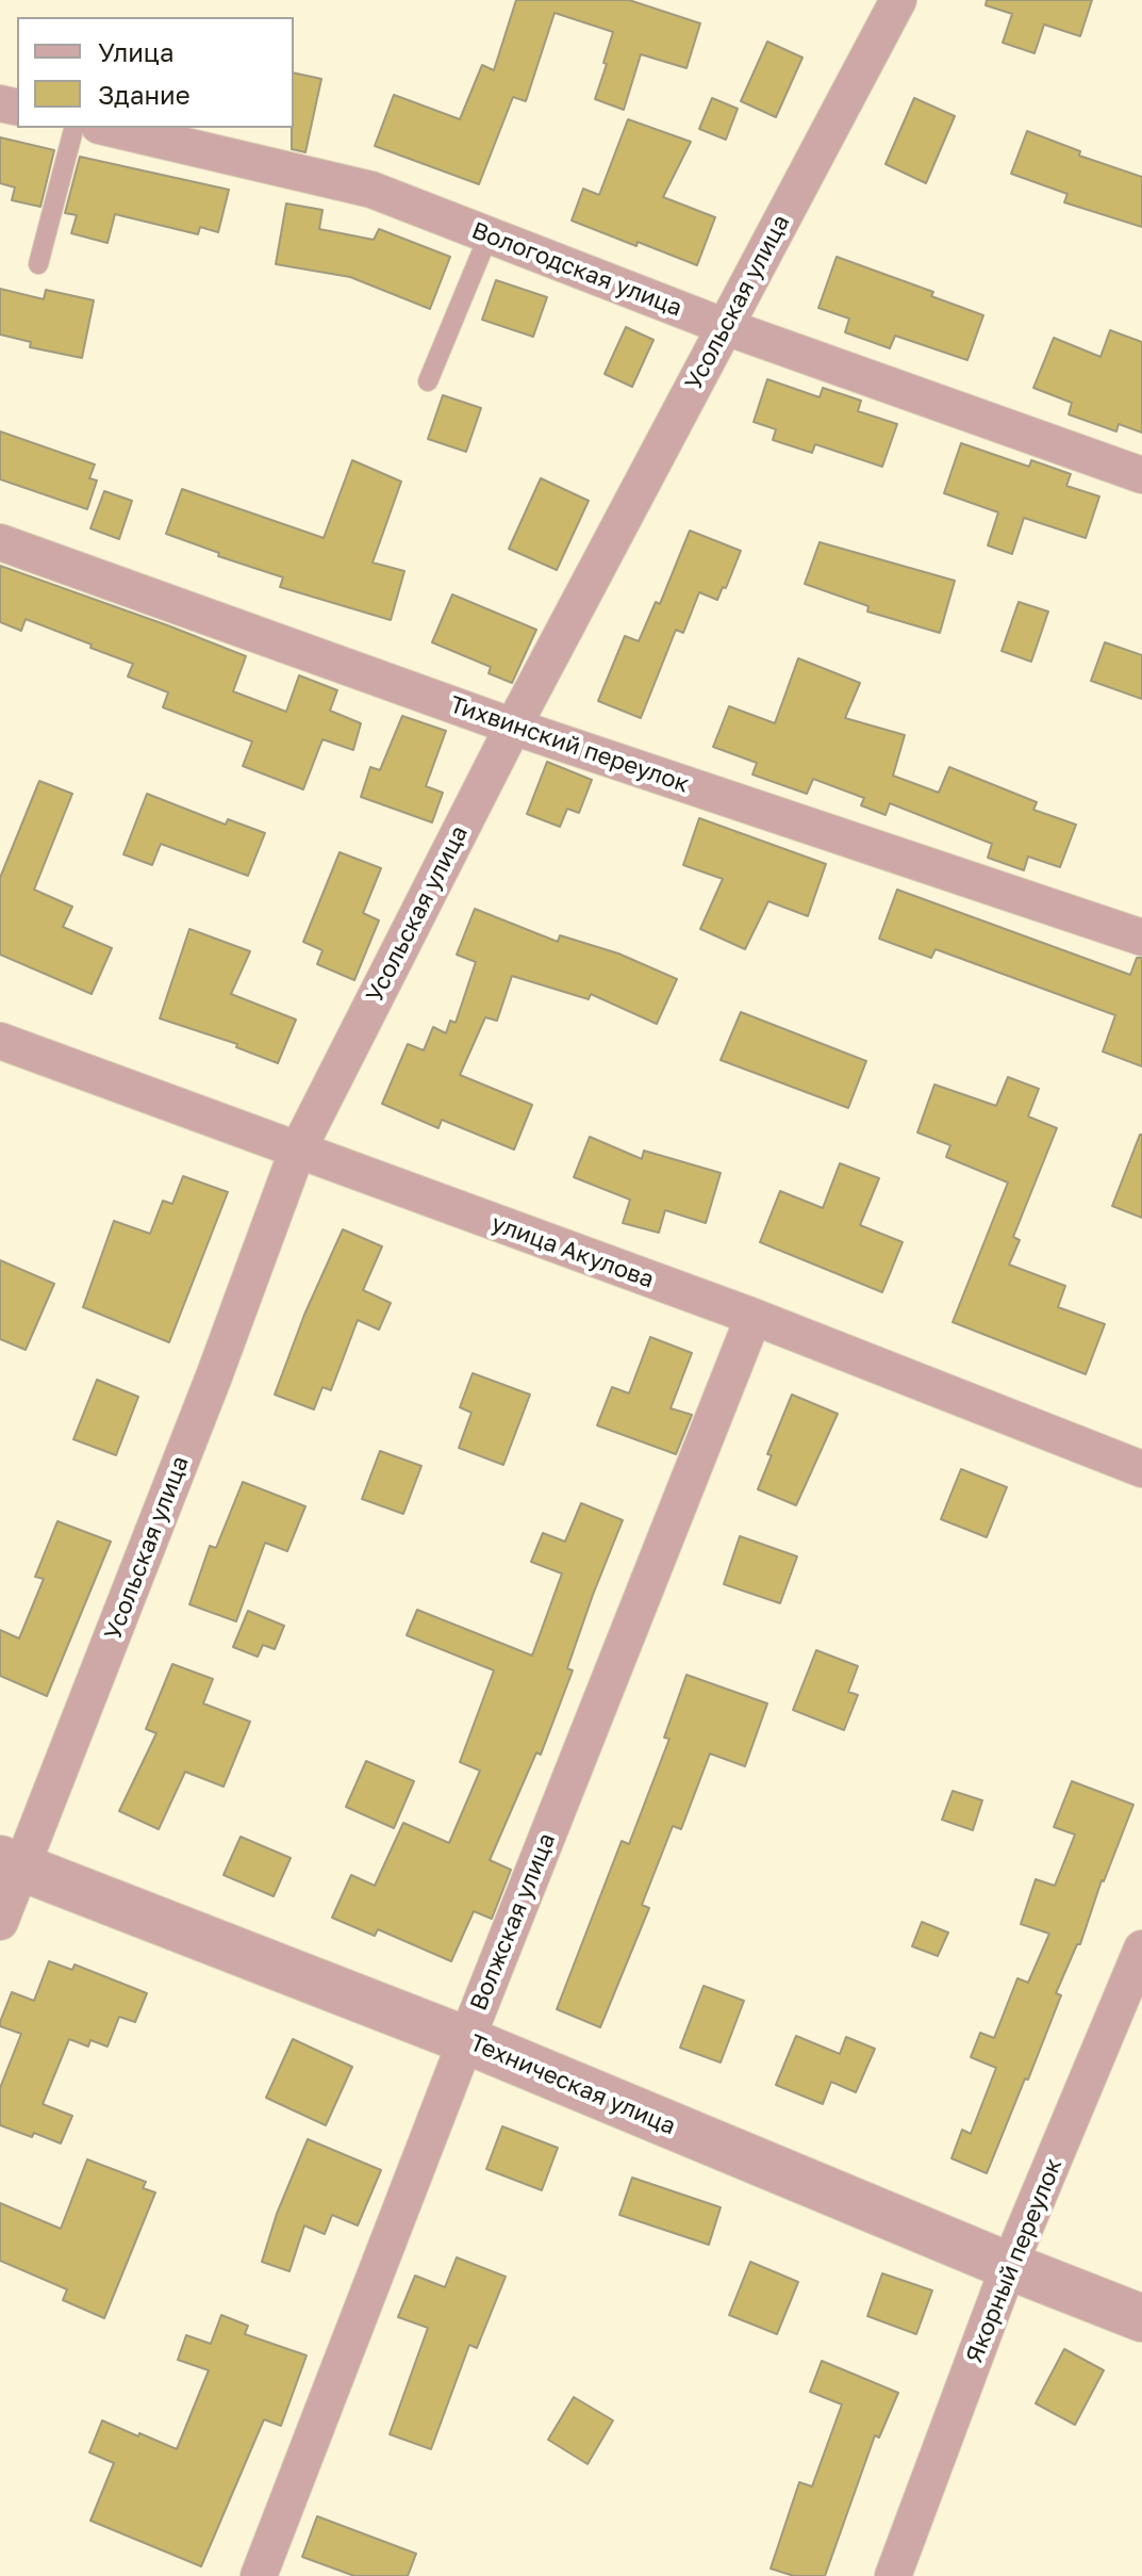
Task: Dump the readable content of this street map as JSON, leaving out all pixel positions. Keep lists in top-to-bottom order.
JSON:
{
  "streets": {
    "street": [
      "Вологодская улица",
      "Усольская улица",
      "Тихвинский переулок",
      "улица Акулова",
      "Волжская улица",
      "Техническая улица",
      "Якорный переулок"
    ]
  },
  "crossings": [
    ["Вологодская улица", "Усольская улица"],
    ["Усольская улица", "Тихвинский переулок"],
    ["Усольская улица", "улица Акулова"],
    ["Усольская улица", "Техническая улица"],
    ["улица Акулова", "Волжская улица"],
    ["Волжская улица", "Техническая улица"],
    ["Техническая улица", "Якорный переулок"]
  ],
  "legend": ["Улица", "Здание"]
}
